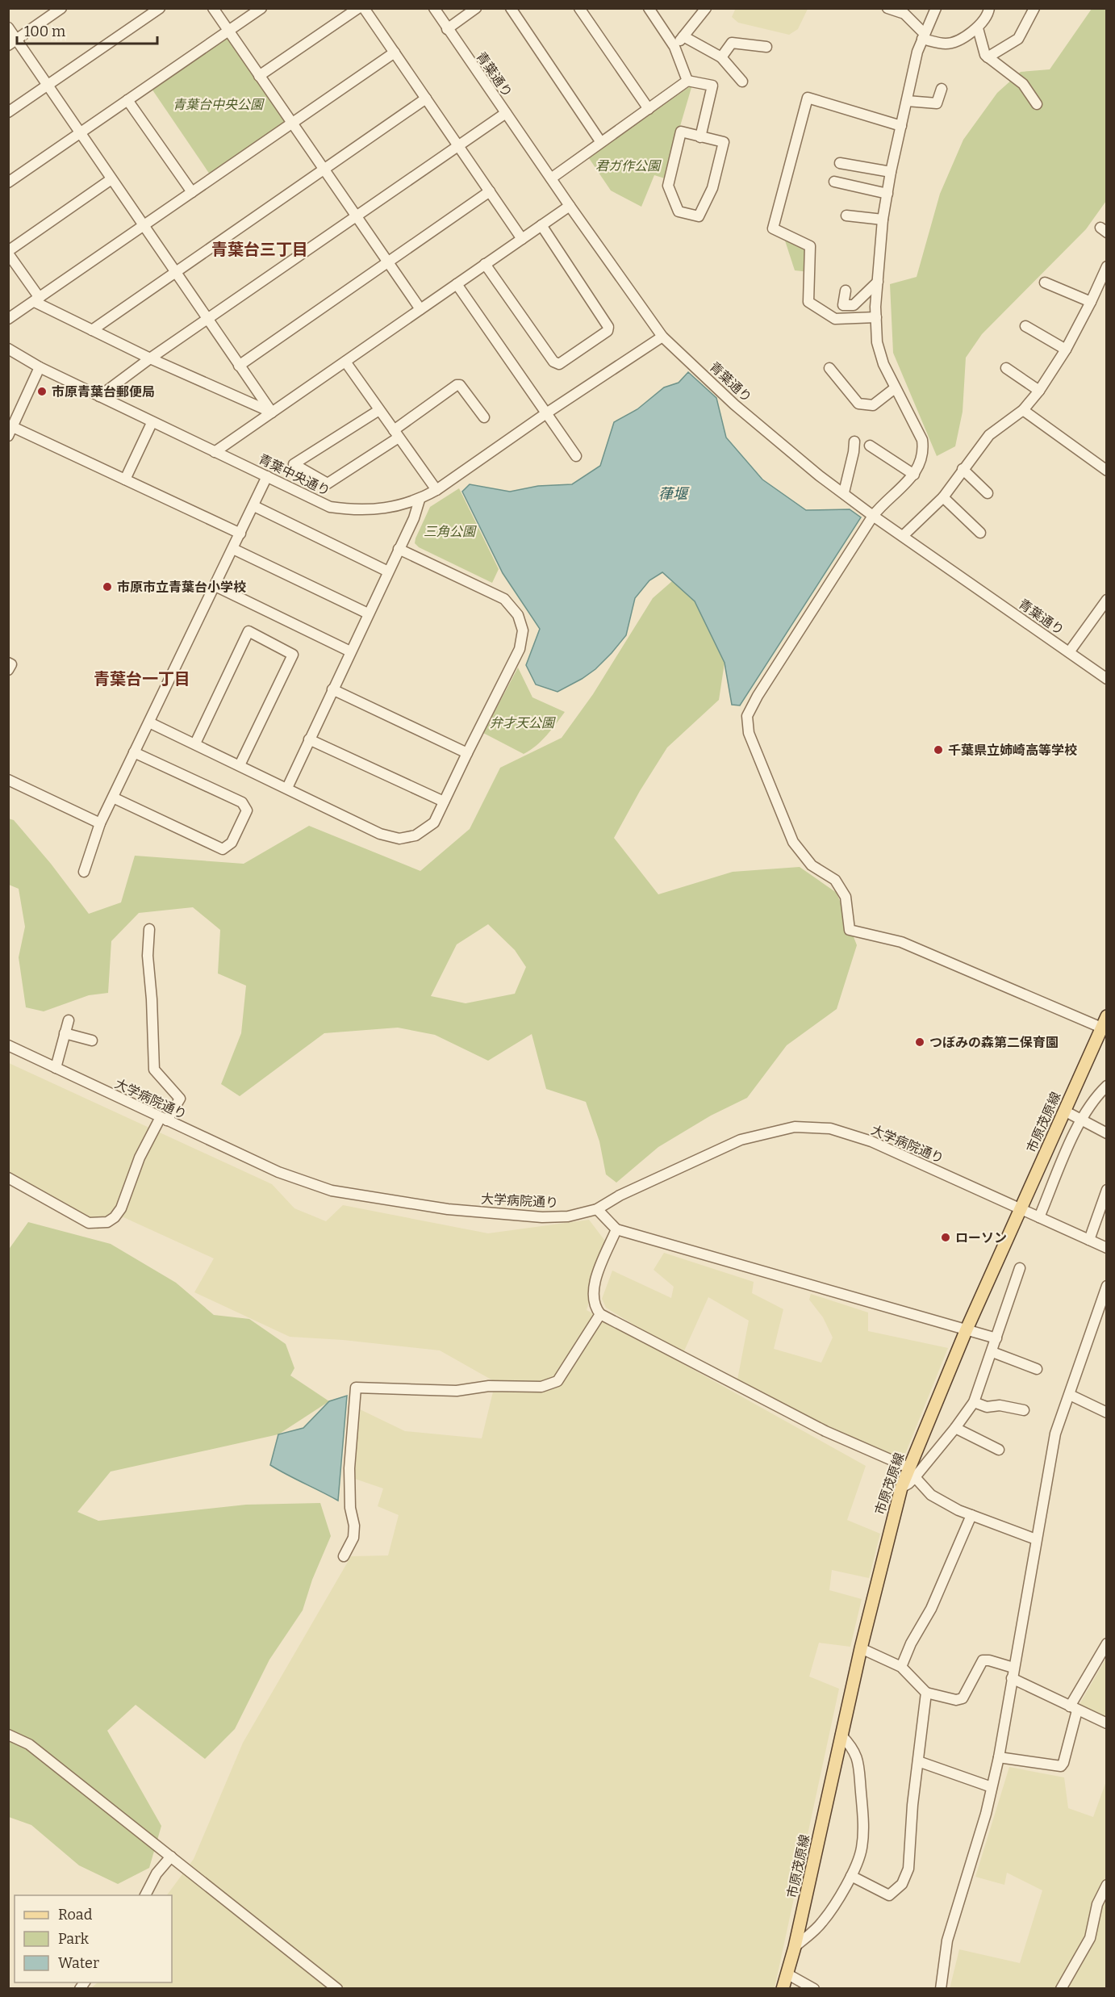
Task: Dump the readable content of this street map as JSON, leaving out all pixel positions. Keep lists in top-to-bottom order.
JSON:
{
  "streets": {
    "main road": ["市原茂原線"],
    "street": ["青葉通り", "青葉中央通り", "大学病院通り"]
  },
  "crossings": [
    ["青葉通り", "青葉中央通り"],
    ["大学病院通り", "市原茂原線"]
  ],
  "districts": ["青葉台三丁目", "青葉台一丁目"],
  "water": ["葎堰"],
  "parks": [
    "青葉台中央公園",
    "君ガ作公園",
    "三角公園",
    "弁才天公園"
  ],
  "places": [
    "市原青葉台郵便局",
    "市原市立青葉台小学校",
    "千葉県立姉崎高等学校",
    "つぼみの森第二保育園",
    "ローソン"
  ],
  "legend": ["Road", "Park", "Water"],
  "scale_bar": "100 m"
}
